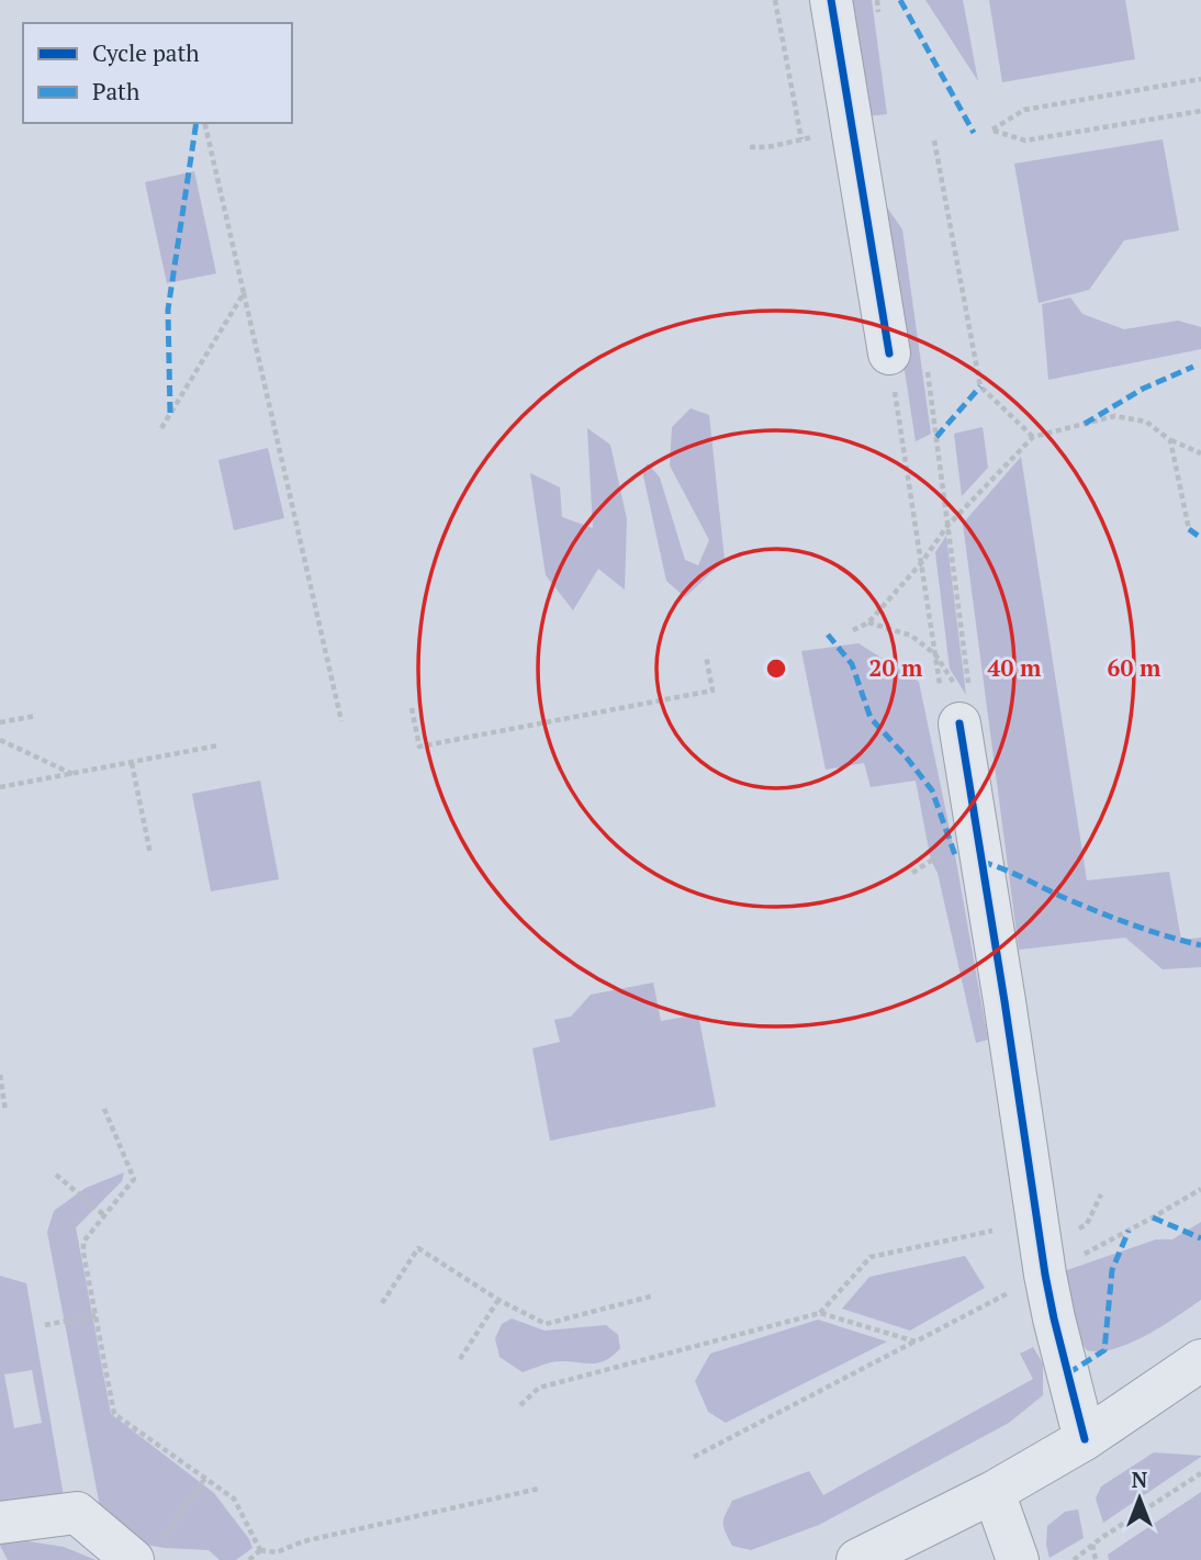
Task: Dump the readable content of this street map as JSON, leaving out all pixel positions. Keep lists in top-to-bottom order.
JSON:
{
  "legend": ["Cycle path", "Path"],
  "north": "top",
  "rings": ["20 m", "40 m", "60 m"]
}
